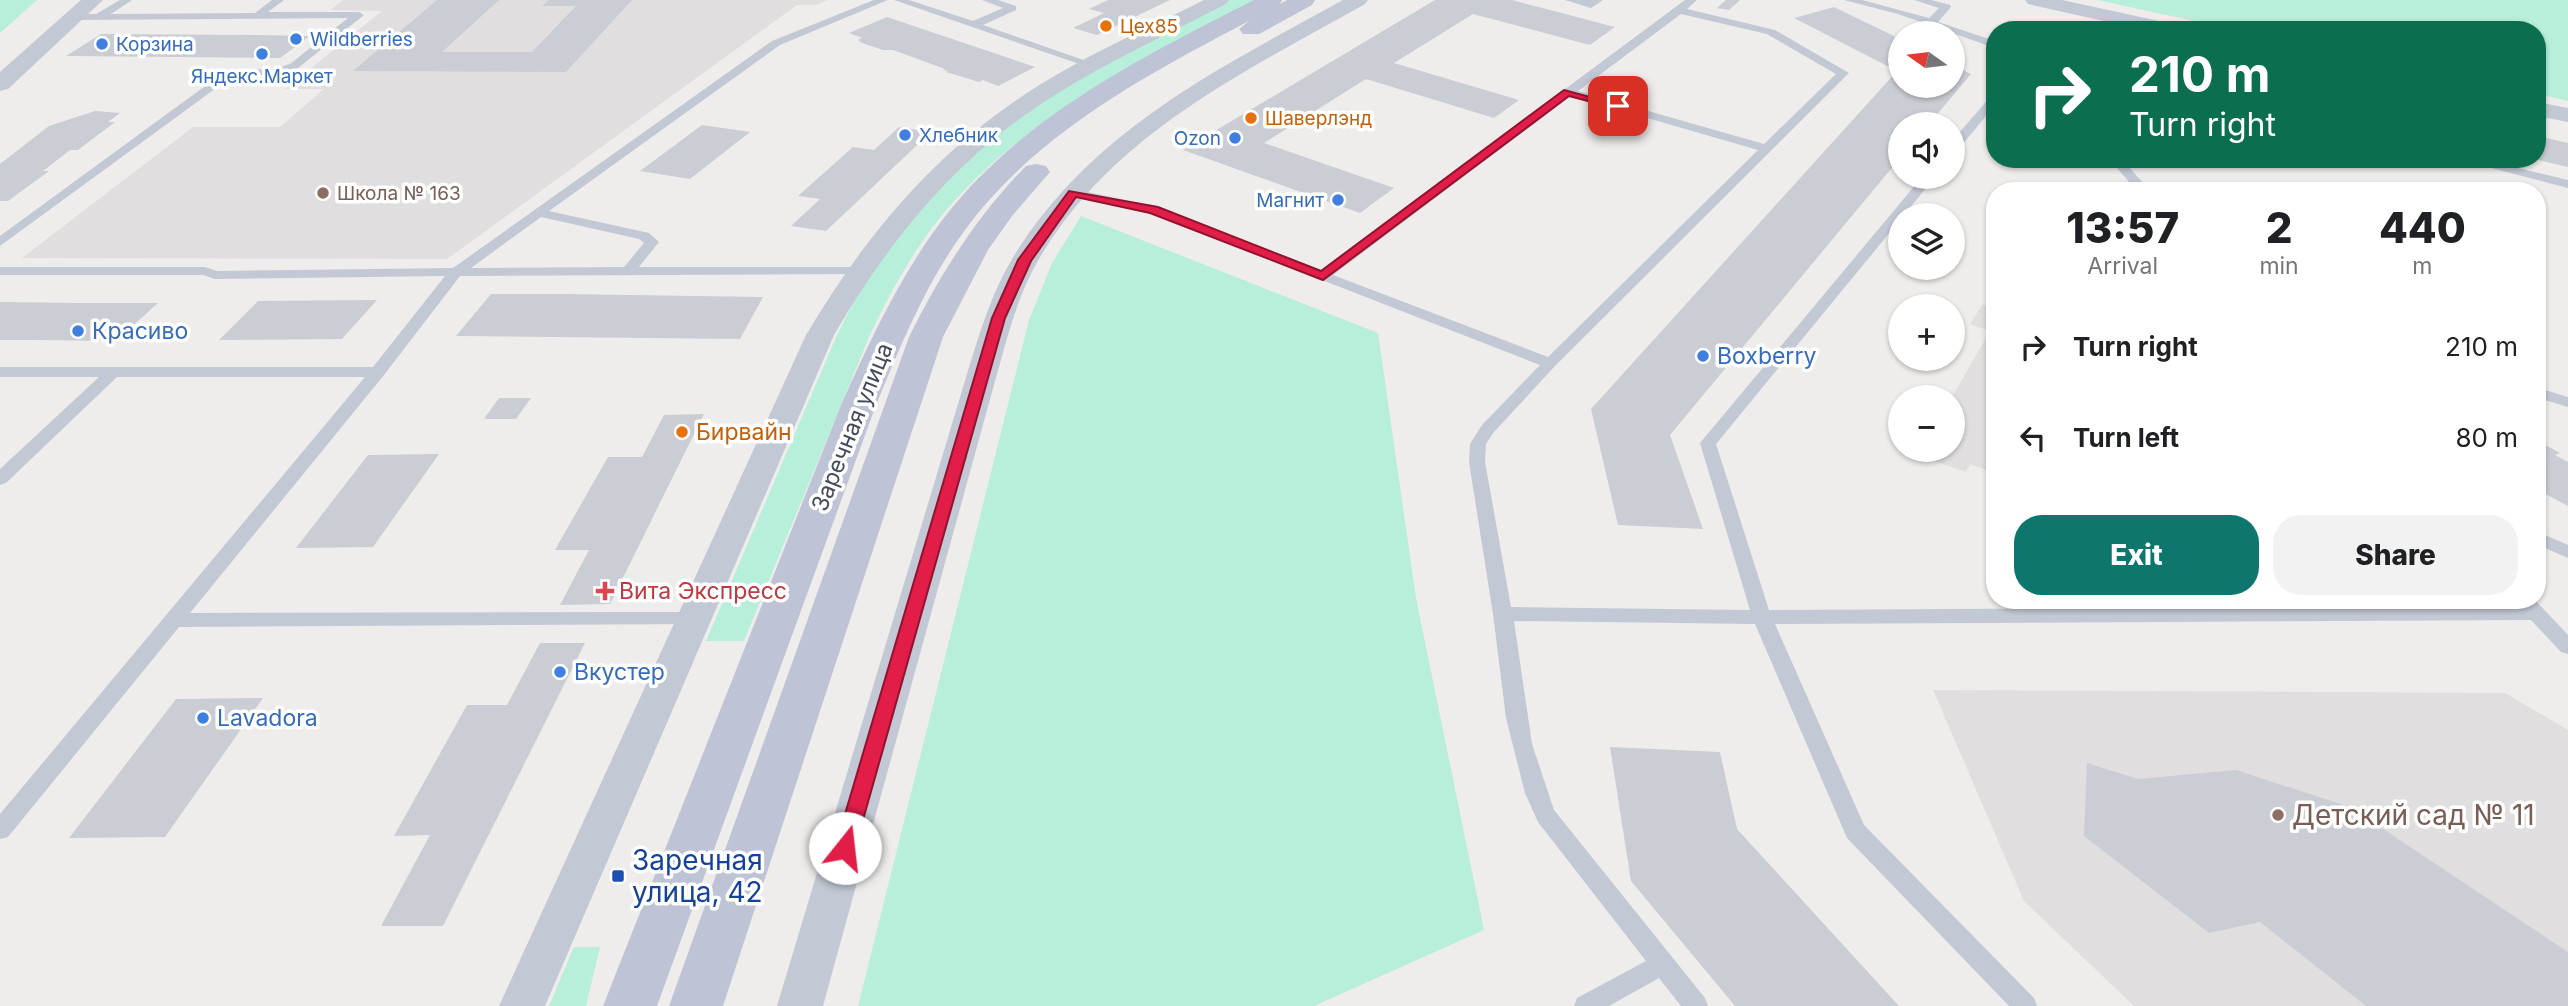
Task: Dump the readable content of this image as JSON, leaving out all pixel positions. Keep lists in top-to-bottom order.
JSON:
{
  "streets": {
    "street": ["Заречная улица"]
  },
  "places": {
    "other": [
      "Цех85",
      "Wildberries",
      "Корзина",
      "Яндекс.Маркет",
      "Шаверлэнд",
      "Хлебник",
      "Ozon",
      "Школа № 163",
      "Магнит",
      "Красиво",
      "Boxberry",
      "Бирвайн",
      "Вкустер",
      "Lavadora",
      "Детский сад № 11"
    ],
    "health": ["Вита Экспресс"],
    "transit": ["Заречная улица, 42"]
  },
  "north": "left",
  "page": {
    "map_buttons": ["+", "−"],
    "turn": ["210 m", "Turn right"],
    "eta": [
      "13:57",
      "Arrival",
      "2",
      "min",
      "440",
      "m"
    ],
    "list": [
      {
        "name": "Turn right",
        "value": "210 m"
      },
      {
        "name": "Turn left",
        "value": "80 m"
      }
    ],
    "buttons": ["Exit", "Share"]
  }
}
